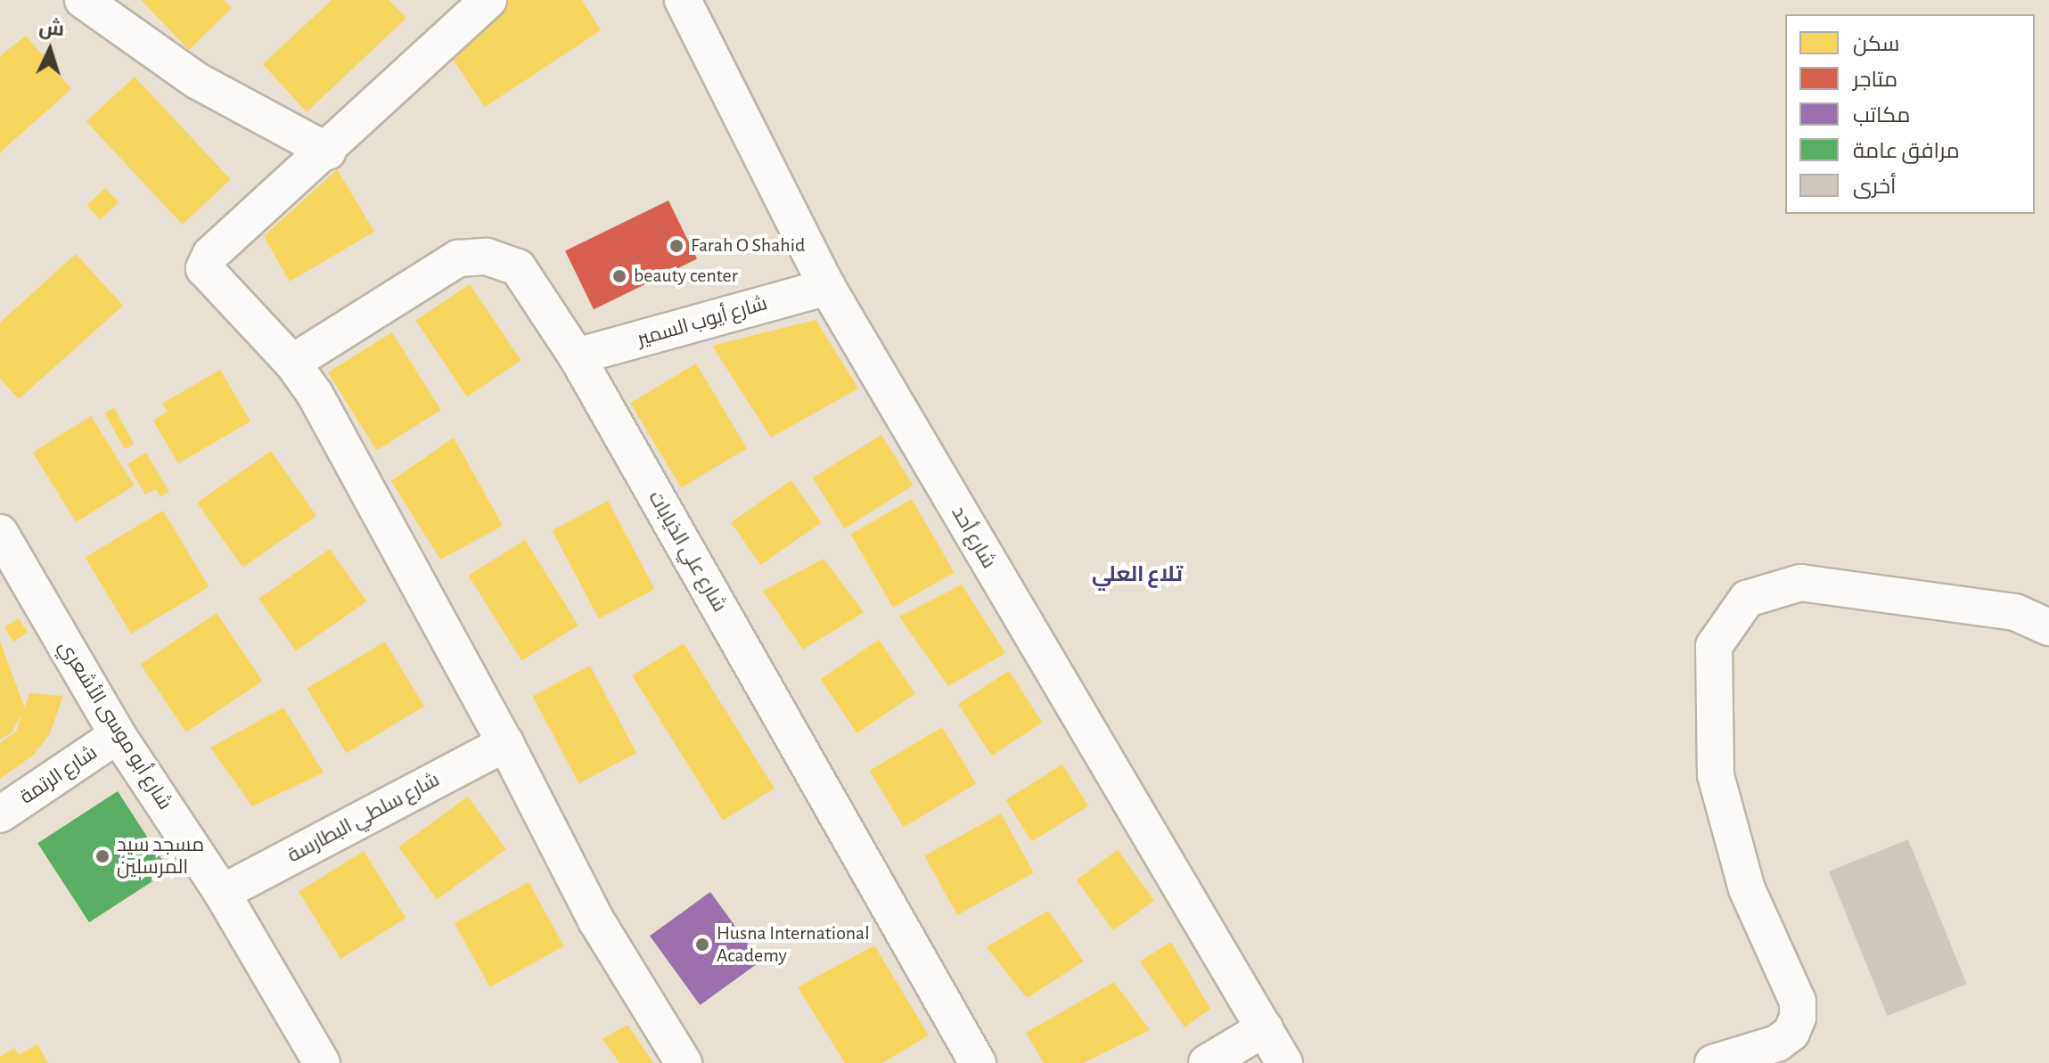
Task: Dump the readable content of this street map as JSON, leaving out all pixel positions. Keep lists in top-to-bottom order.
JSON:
{
  "streets": {
    "street": [
      "شارع أيوب السمير",
      "شارع أحد",
      "شارع علي الذيابات",
      "شارع أبو موسى الأشعري",
      "شارع الرتمة",
      "شارع سلطي البطارسة"
    ]
  },
  "crossings": [
    ["شارع أيوب السمير", "شارع أحد"],
    ["شارع أيوب السمير", "شارع علي الذيابات"],
    ["شارع أبو موسى الأشعري", "شارع الرتمة"],
    ["شارع أبو موسى الأشعري", "شارع سلطي البطارسة"]
  ],
  "districts": ["تلاع العلي"],
  "places": [
    "Farah O Shahid",
    "beauty center",
    "مسجد سيد المرسلين",
    "Husna International Academy"
  ],
  "legend": [
    "سكن",
    "متاجر",
    "مكاتب",
    "مرافق عامة",
    "أخرى"
  ],
  "north": "top"
}
